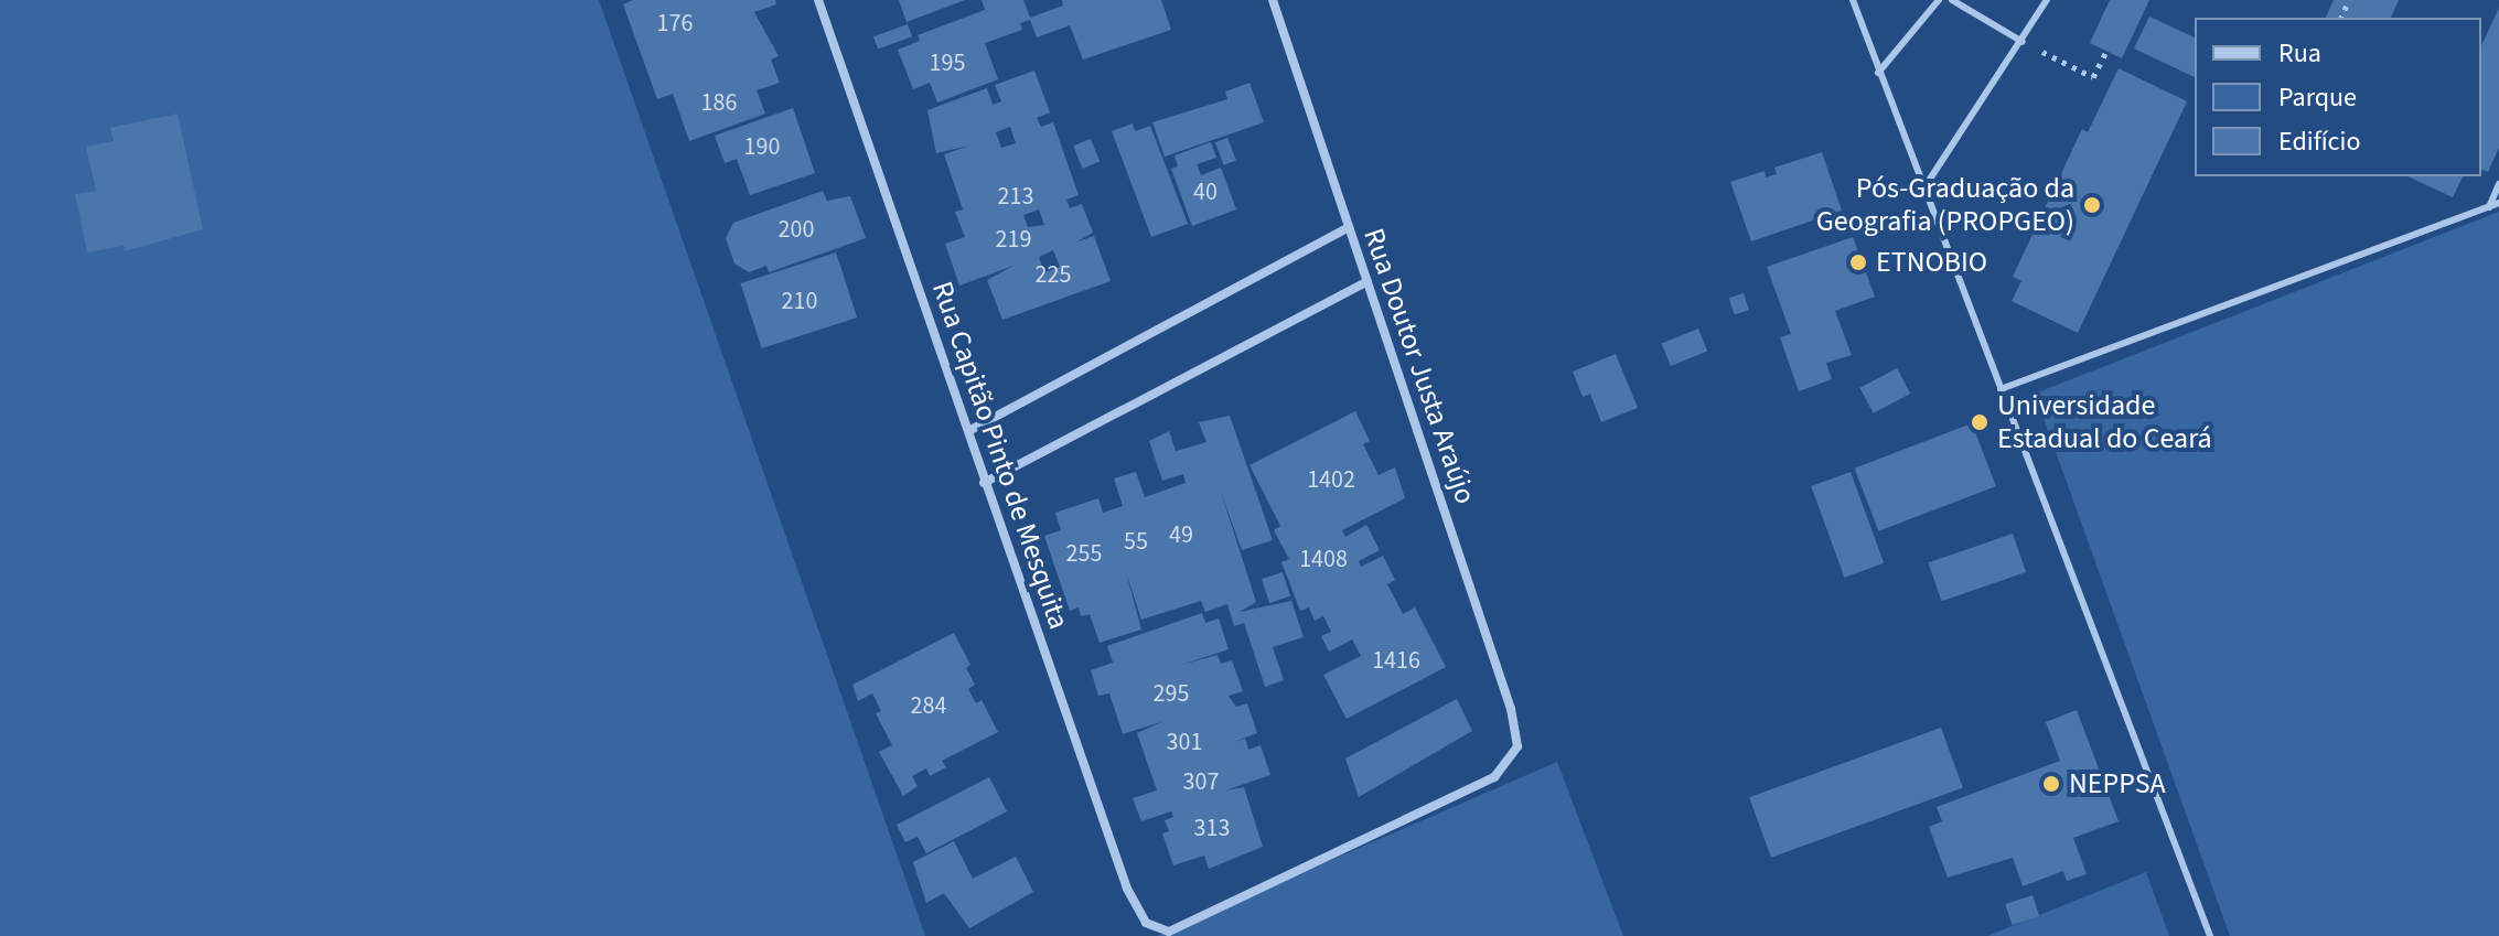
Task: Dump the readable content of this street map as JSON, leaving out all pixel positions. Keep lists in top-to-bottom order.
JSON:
{
  "streets": {
    "street": ["Rua Doutor Justa Araújo", "Rua Capitão Pinto de Mesquita"]
  },
  "crossings": [
    ["Rua Doutor Justa Araújo", "Rua Capitão Pinto de Mesquita"]
  ],
  "places": [
    "Pós-Graduação da Geografia (PROPGEO)",
    "ETNOBIO",
    "Universidade Estadual do Ceará",
    "NEPPSA"
  ],
  "house_numbers": [
    "176",
    "195",
    "186",
    "190",
    "40",
    "213",
    "200",
    "219",
    "225",
    "210",
    "1402",
    "49",
    "55",
    "255",
    "1408",
    "1416",
    "295",
    "284",
    "301",
    "307",
    "313"
  ],
  "legend": ["Rua", "Parque", "Edifício"]
}
